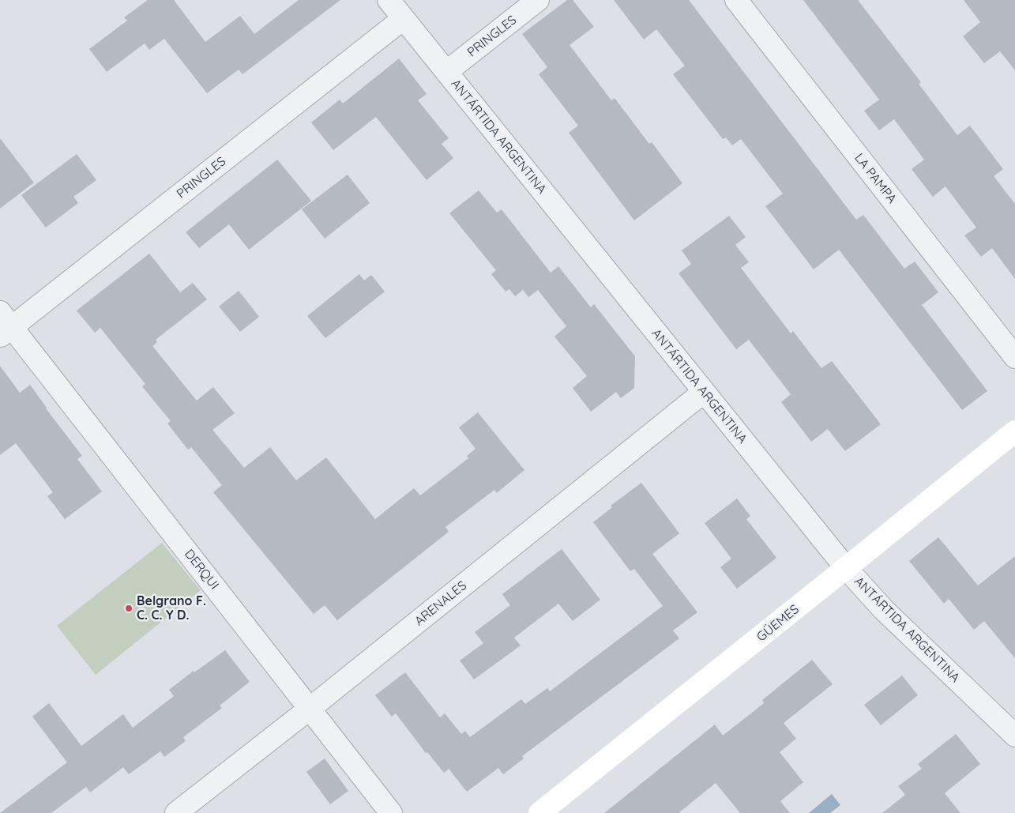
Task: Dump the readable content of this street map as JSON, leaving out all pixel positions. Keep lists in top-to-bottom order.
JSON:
{
  "streets": {
    "street": [
      "PRINGLES",
      "ANTÁRTIDA ARGENTINA",
      "LA PAMPA",
      "DERQUI",
      "ARENALES",
      "GÜEMES"
    ]
  },
  "crossings": [
    ["PRINGLES", "ANTÁRTIDA ARGENTINA"],
    ["PRINGLES", "DERQUI"],
    ["ANTÁRTIDA ARGENTINA", "ARENALES"],
    ["ANTÁRTIDA ARGENTINA", "GÜEMES"],
    ["DERQUI", "ARENALES"]
  ],
  "places": ["Belgrano F. C. C. Y D."]
}
